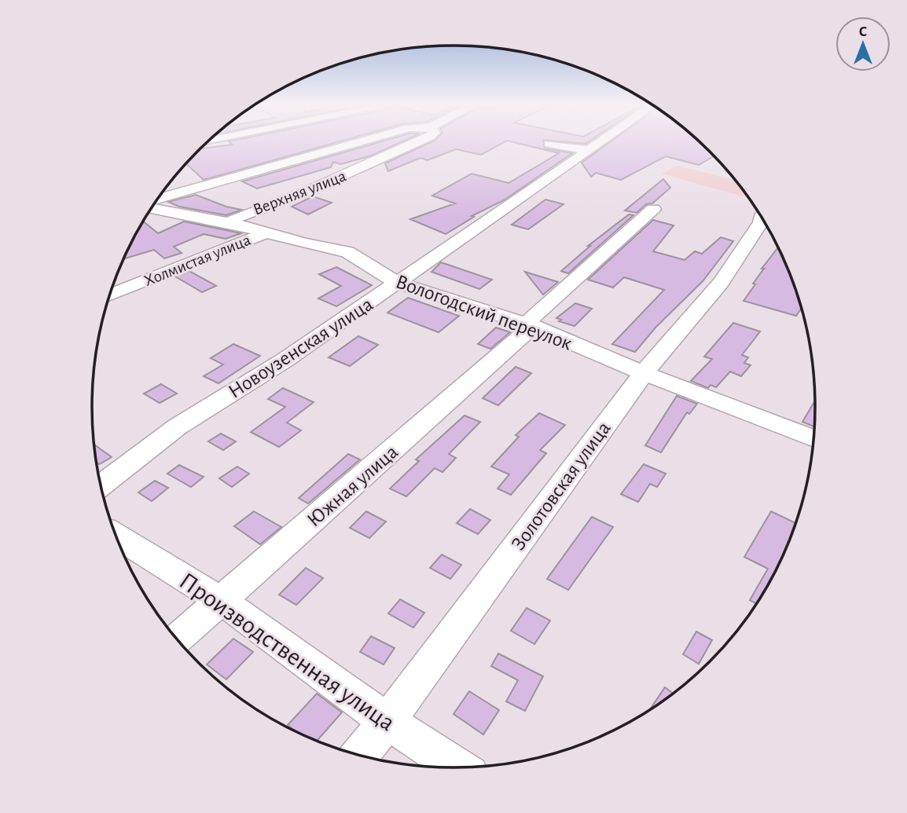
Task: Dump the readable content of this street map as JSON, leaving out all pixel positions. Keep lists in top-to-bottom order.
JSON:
{
  "streets": {
    "street": [
      "Верхняя улица",
      "Холмистая улица",
      "Вологодский переулок",
      "Новоузенская улица",
      "Южная улица",
      "Золотовская улица",
      "Производственная улица"
    ]
  },
  "crossings": [
    ["Верхняя улица", "Вологодский переулок"],
    ["Холмистая улица", "Вологодский переулок"],
    ["Вологодский переулок", "Новоузенская улица"],
    ["Вологодский переулок", "Южная улица"],
    ["Вологодский переулок", "Золотовская улица"],
    ["Южная улица", "Производственная улица"],
    ["Золотовская улица", "Производственная улица"]
  ],
  "north": "top"
}
